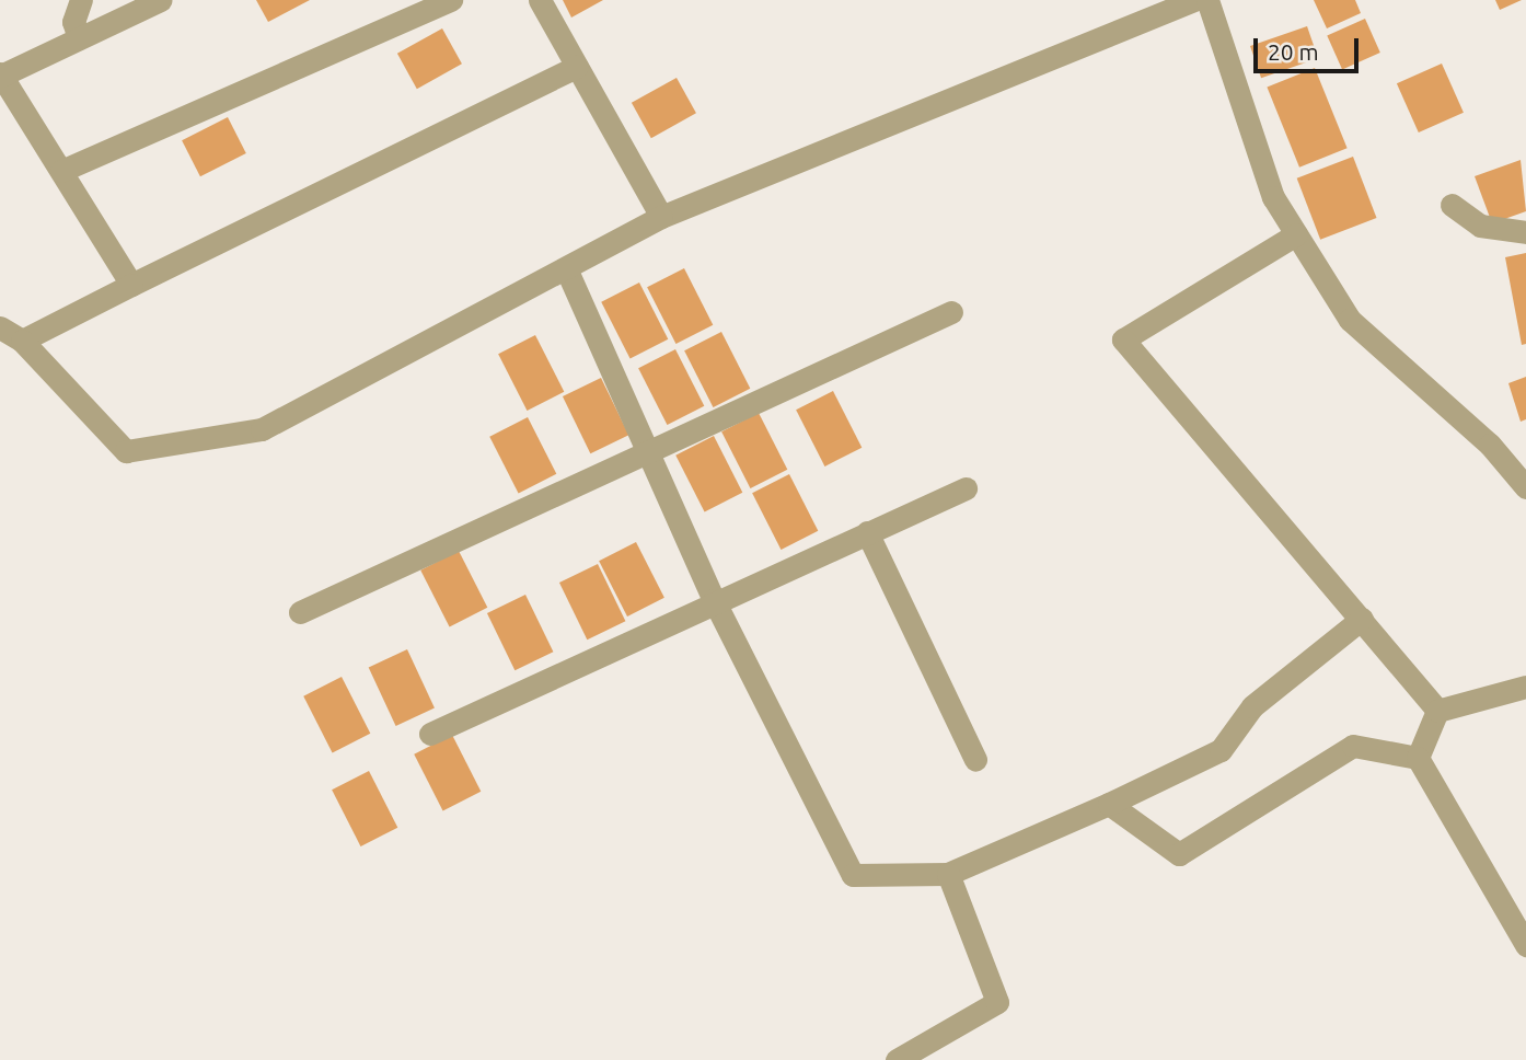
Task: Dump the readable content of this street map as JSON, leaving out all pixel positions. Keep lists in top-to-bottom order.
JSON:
{
  "scale_bar": "20 m"
}
